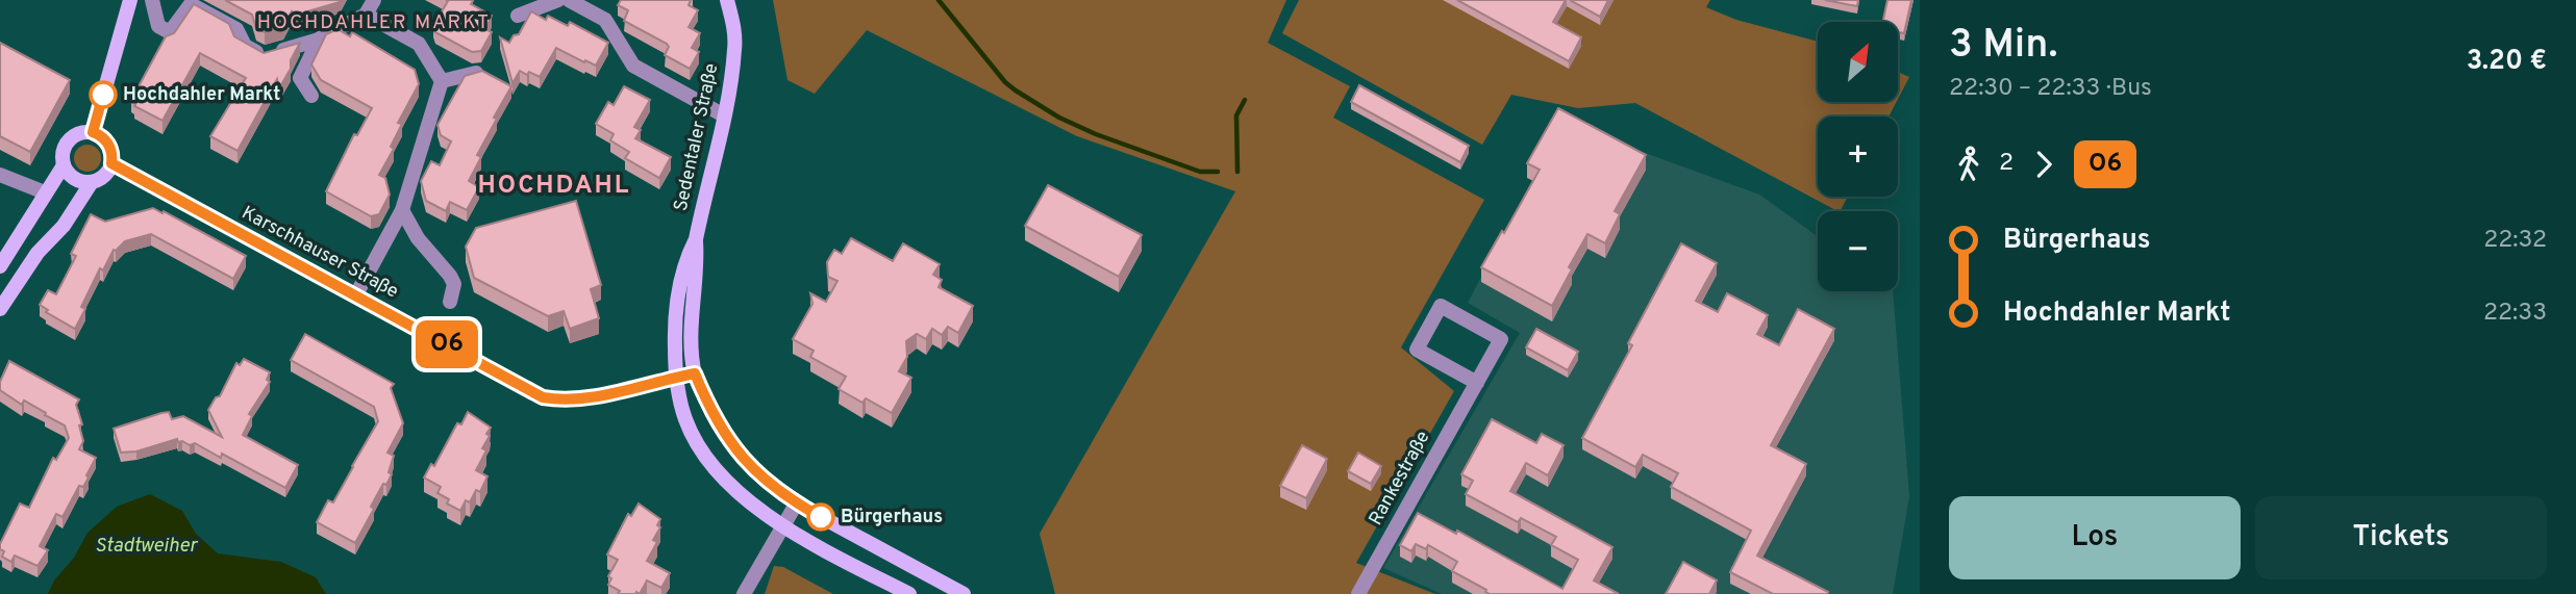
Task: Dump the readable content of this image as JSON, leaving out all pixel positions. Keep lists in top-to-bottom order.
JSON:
{
  "streets": {
    "street": ["Sedentaler Straße", "Karschhauser Straße", "Rankestraße"]
  },
  "crossings": [
    ["Sedentaler Straße", "Karschhauser Straße"]
  ],
  "districts": ["HOCHDAHLER MARKT", "HOCHDAHL"],
  "water": ["Stadtweiher"],
  "places": ["Hochdahler Markt", "Bürgerhaus"],
  "lines": ["bus line O6"],
  "north": "top right",
  "page": {
    "on_map": "O6",
    "heading": ["3 Min.", "22:30 – 22:33 · Bus", "3.20 €"],
    "map_buttons": ["+", "−"],
    "legs": ["2", "O6"],
    "list": [
      {
        "name": "Bürgerhaus",
        "value": "22:32"
      },
      {
        "name": "Hochdahler Markt",
        "value": "22:33"
      }
    ],
    "buttons": ["Los", "Tickets"]
  }
}
